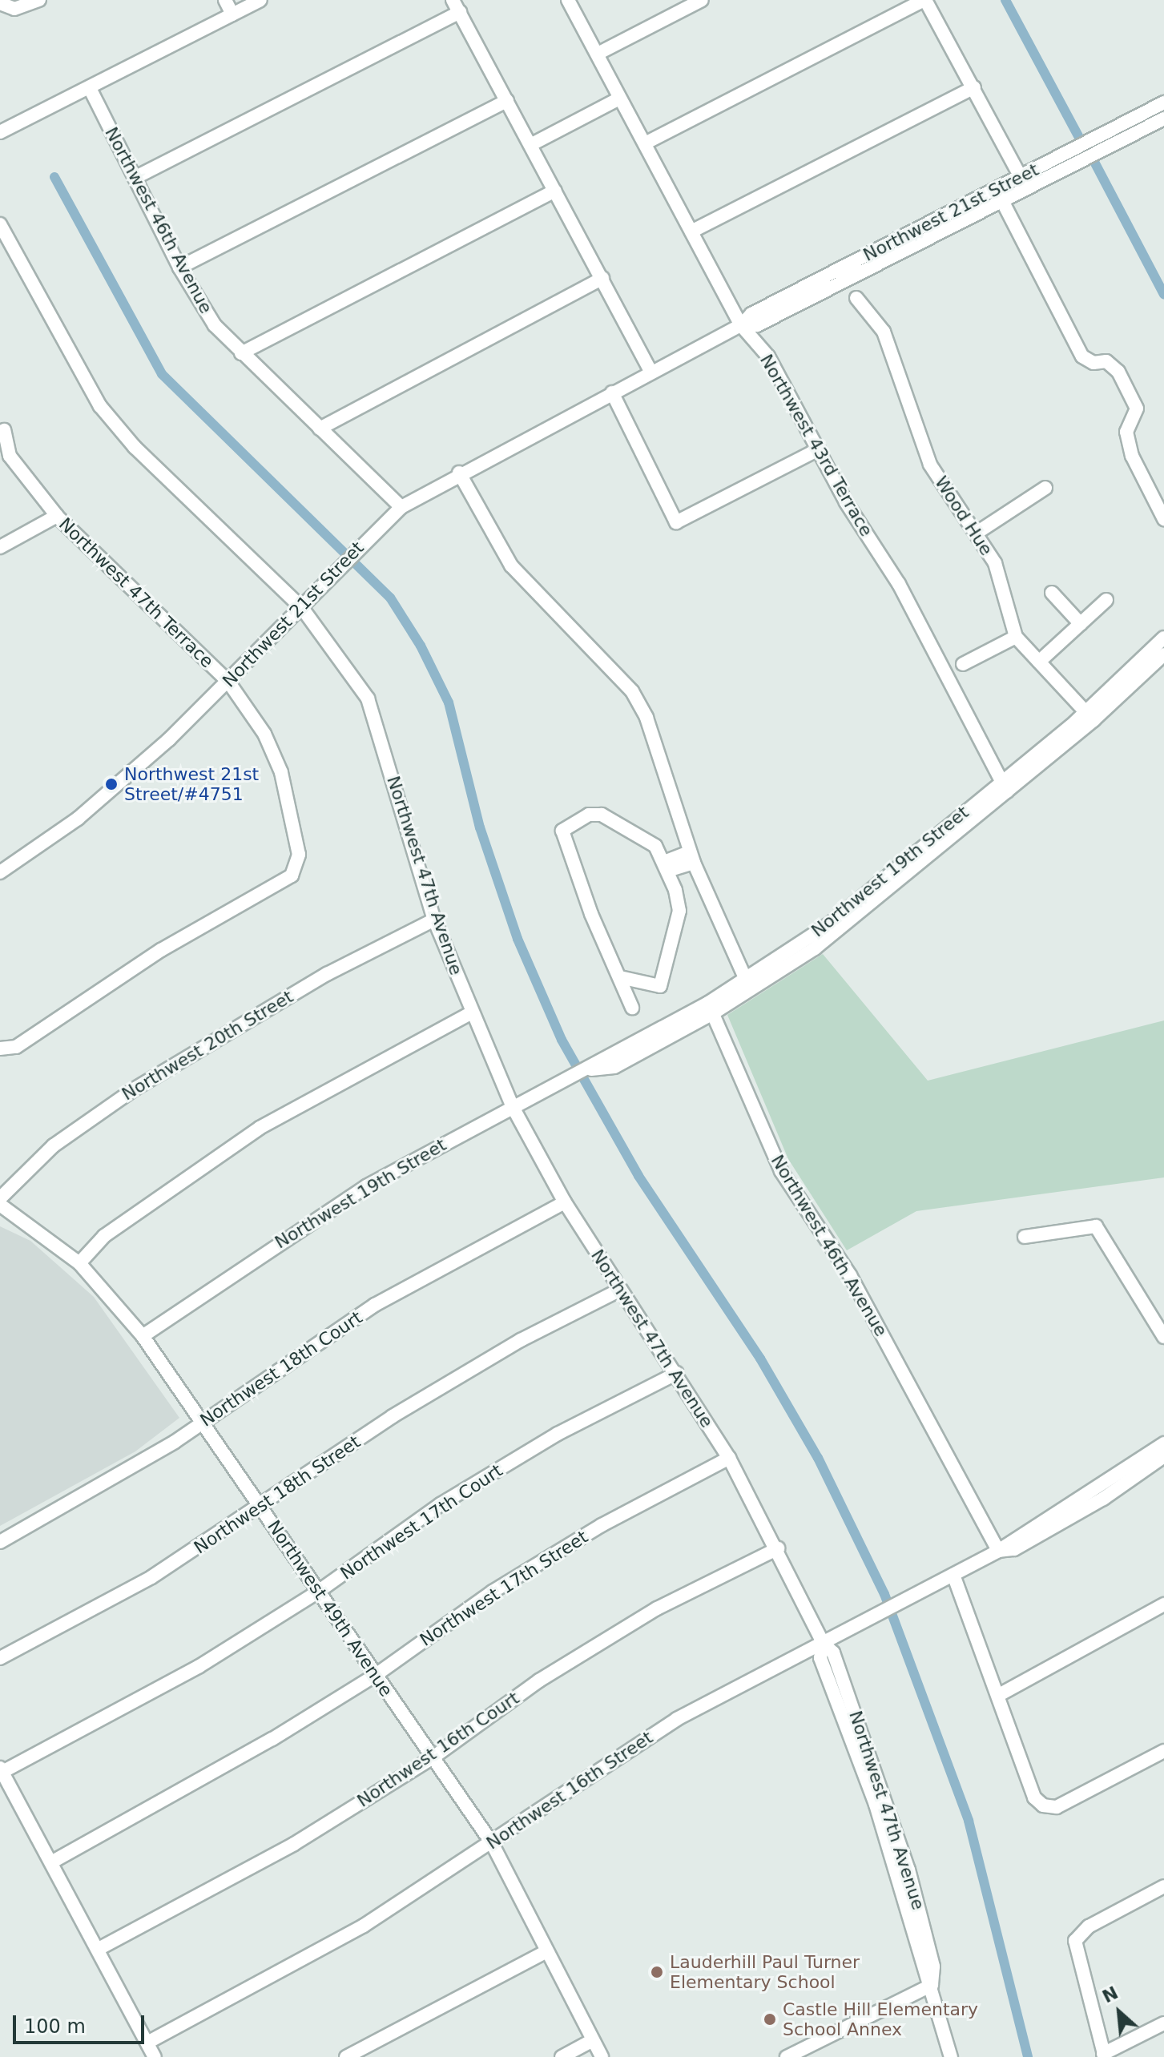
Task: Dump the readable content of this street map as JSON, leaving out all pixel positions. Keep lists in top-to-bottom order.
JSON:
{
  "streets": {
    "street": [
      "Northwest 21st Street",
      "Northwest 46th Avenue",
      "Northwest 43rd Terrace",
      "Wood Hue",
      "Northwest 47th Terrace",
      "Northwest 19th Street",
      "Northwest 47th Avenue",
      "Northwest 20th Street",
      "Northwest 18th Court",
      "Northwest 18th Street",
      "Northwest 17th Court",
      "Northwest 17th Street",
      "Northwest 49th Avenue",
      "Northwest 16th Court",
      "Northwest 16th Street"
    ]
  },
  "crossings": [
    ["Northwest 21st Street", "Northwest 46th Avenue"],
    ["Northwest 21st Street", "Northwest 43rd Terrace"],
    ["Northwest 21st Street", "Northwest 47th Terrace"],
    ["Northwest 21st Street", "Northwest 47th Avenue"],
    ["Northwest 46th Avenue", "Northwest 19th Street"],
    ["Northwest 46th Avenue", "Northwest 16th Street"],
    ["Northwest 43rd Terrace", "Northwest 19th Street"],
    ["Wood Hue", "Northwest 19th Street"],
    ["Northwest 19th Street", "Northwest 47th Avenue"],
    ["Northwest 19th Street", "Northwest 49th Avenue"],
    ["Northwest 47th Avenue", "Northwest 20th Street"],
    ["Northwest 47th Avenue", "Northwest 18th Court"],
    ["Northwest 47th Avenue", "Northwest 18th Street"],
    ["Northwest 47th Avenue", "Northwest 17th Court"],
    ["Northwest 47th Avenue", "Northwest 17th Street"],
    ["Northwest 47th Avenue", "Northwest 16th Court"],
    ["Northwest 47th Avenue", "Northwest 16th Street"],
    ["Northwest 18th Court", "Northwest 49th Avenue"],
    ["Northwest 18th Street", "Northwest 49th Avenue"],
    ["Northwest 17th Court", "Northwest 49th Avenue"],
    ["Northwest 17th Street", "Northwest 49th Avenue"],
    ["Northwest 49th Avenue", "Northwest 16th Court"],
    ["Northwest 49th Avenue", "Northwest 16th Street"]
  ],
  "places": ["Northwest 21st Street/#4751", "Lauderhill Paul Turner Elementary School", "Castle Hill Elementary School Annex"],
  "scale_bar": "100 m",
  "north": "top left"
}
